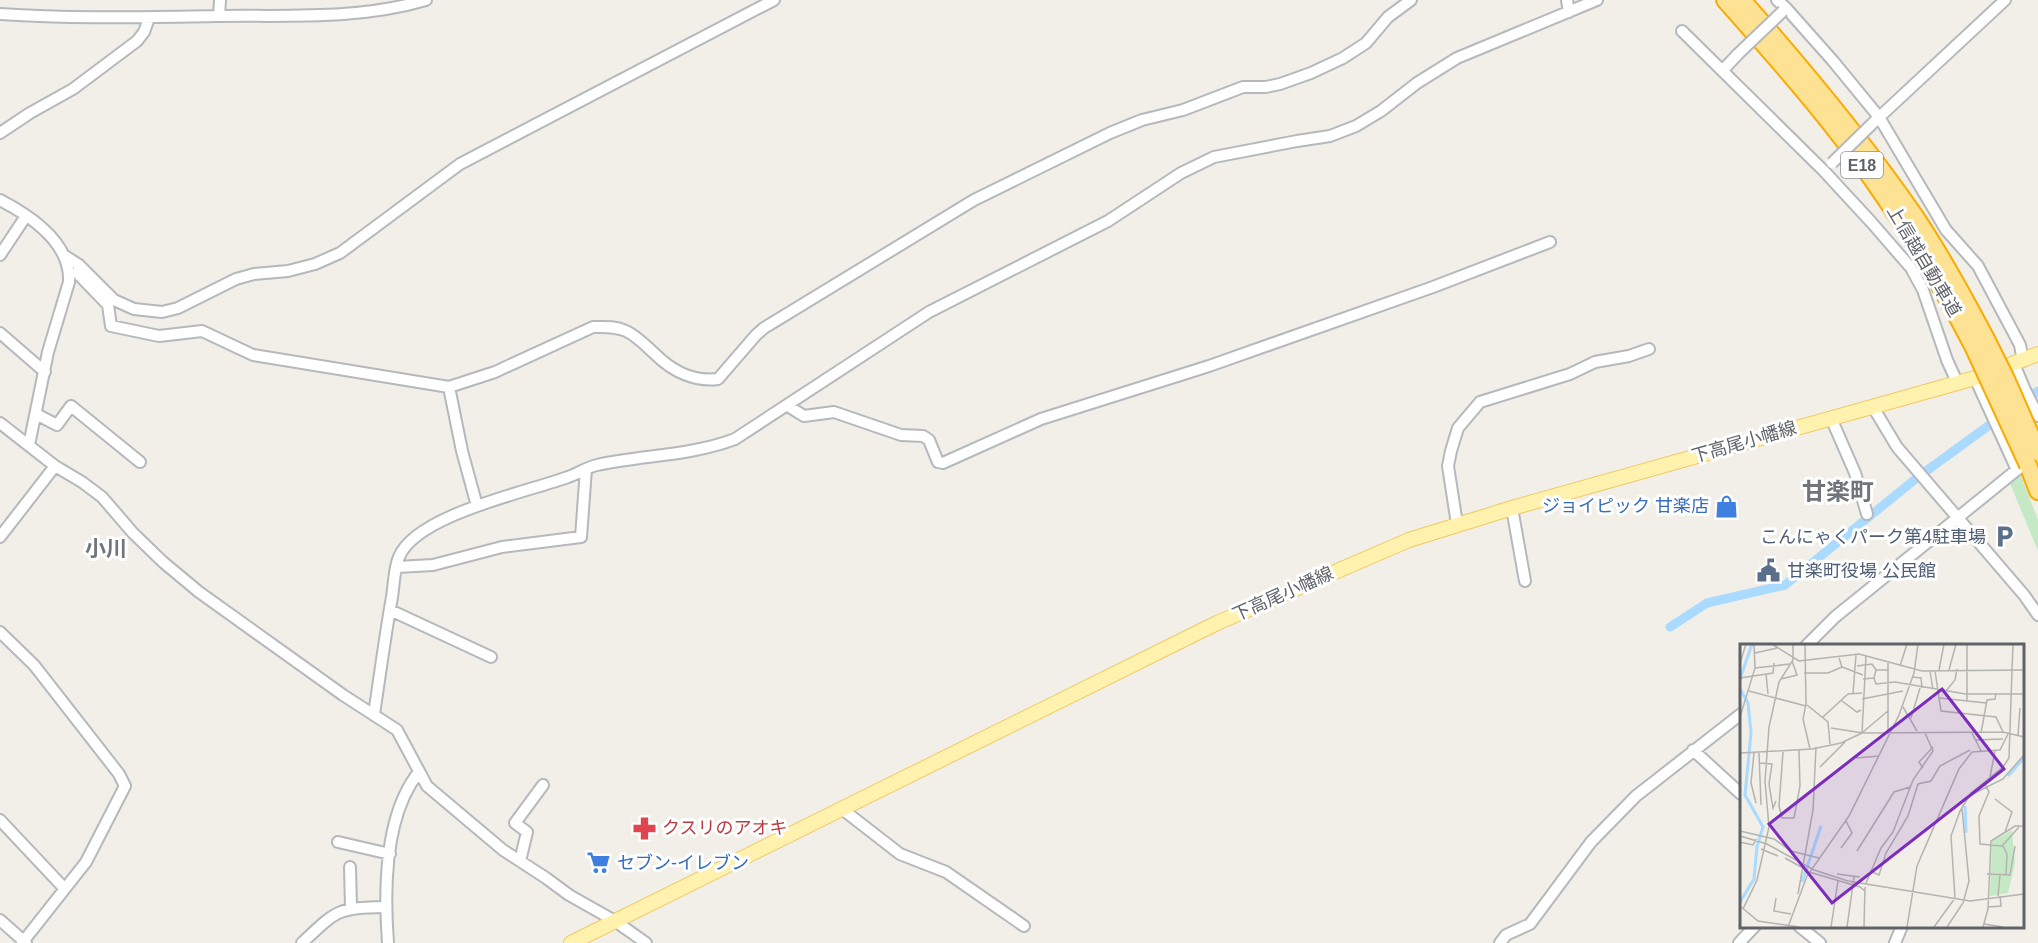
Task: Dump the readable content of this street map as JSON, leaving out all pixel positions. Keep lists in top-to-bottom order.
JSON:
{
  "streets": {
    "highway": ["E18", "上信越自動車道"],
    "main road": ["下高尾小幡線"]
  },
  "districts": ["甘楽町", "小川"],
  "places": {
    "shop": ["ジョイピック 甘楽店"],
    "parking": ["こんにゃくパーク第4駐車場"],
    "public building": ["甘楽町役場 公民館"],
    "pharmacy": ["クスリのアオキ"],
    "supermarket": ["セブン-イレブン"]
  }
}
